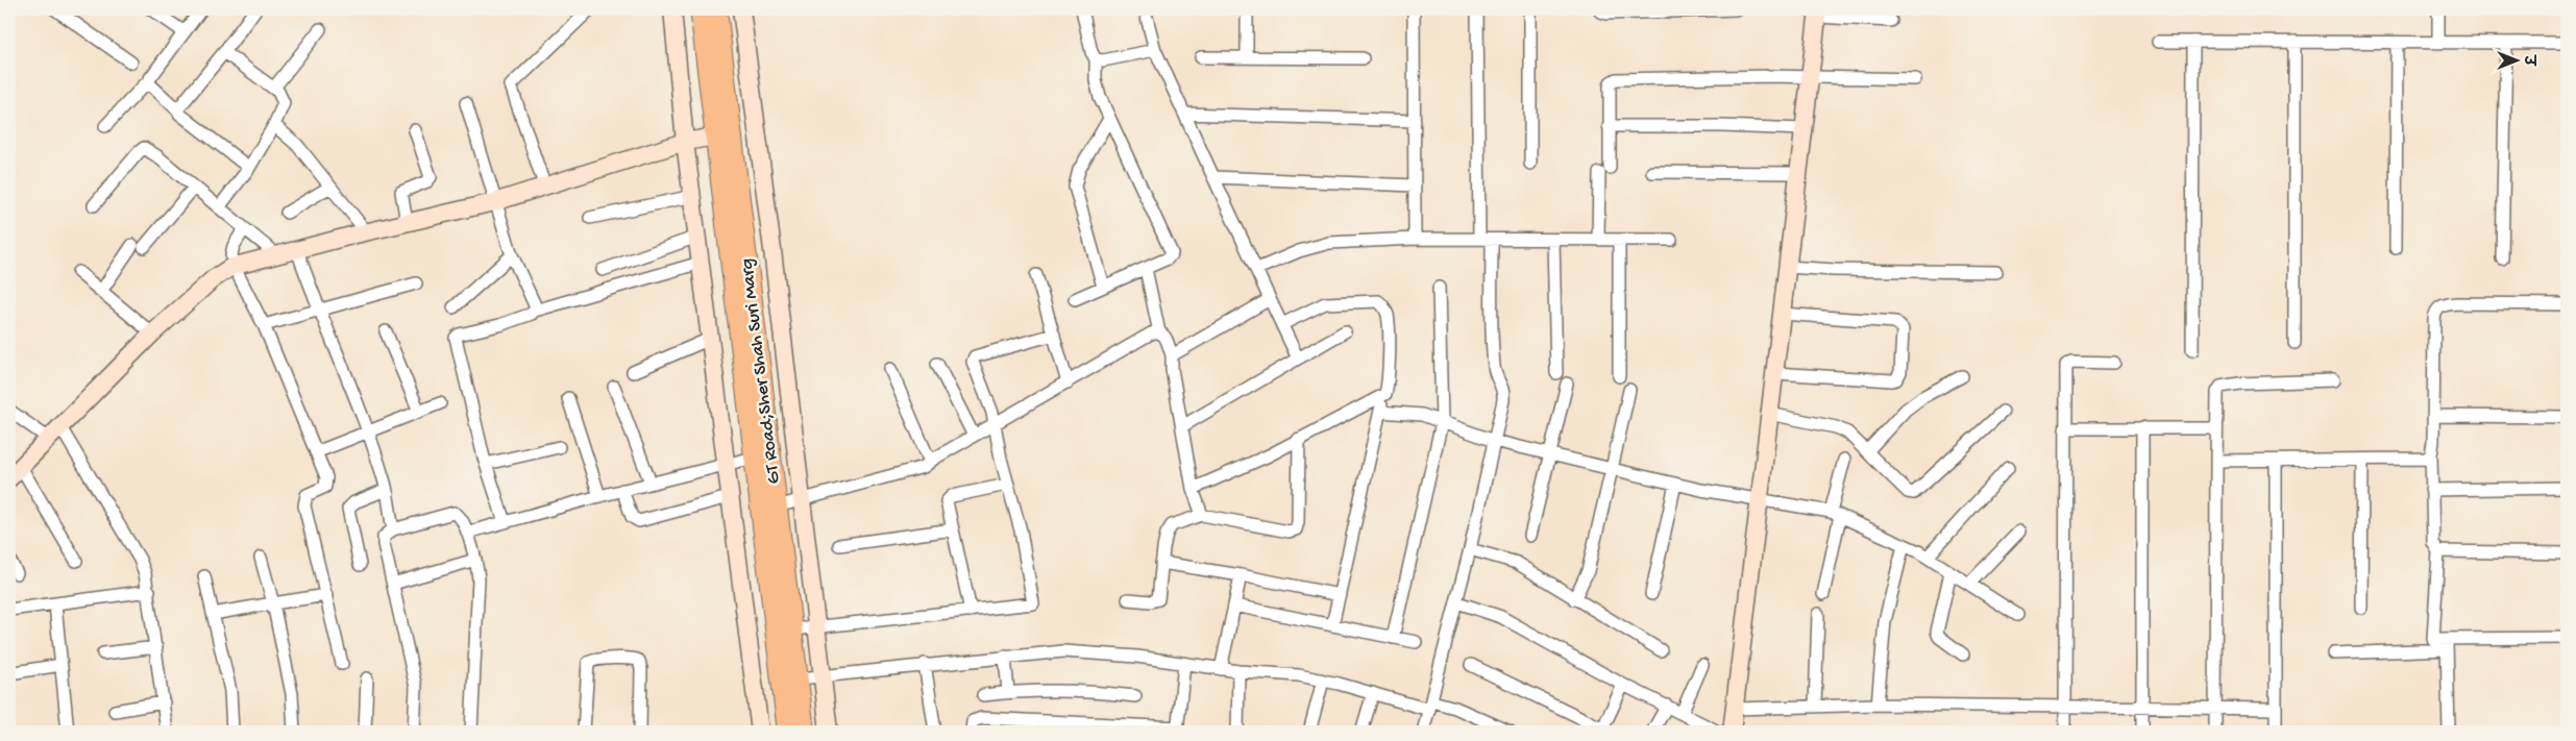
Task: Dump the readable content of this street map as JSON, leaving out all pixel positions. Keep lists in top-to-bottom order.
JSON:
{
  "streets": {
    "main road": ["GT Road;Sher Shah Suri Marg"]
  },
  "north": "right"
}
